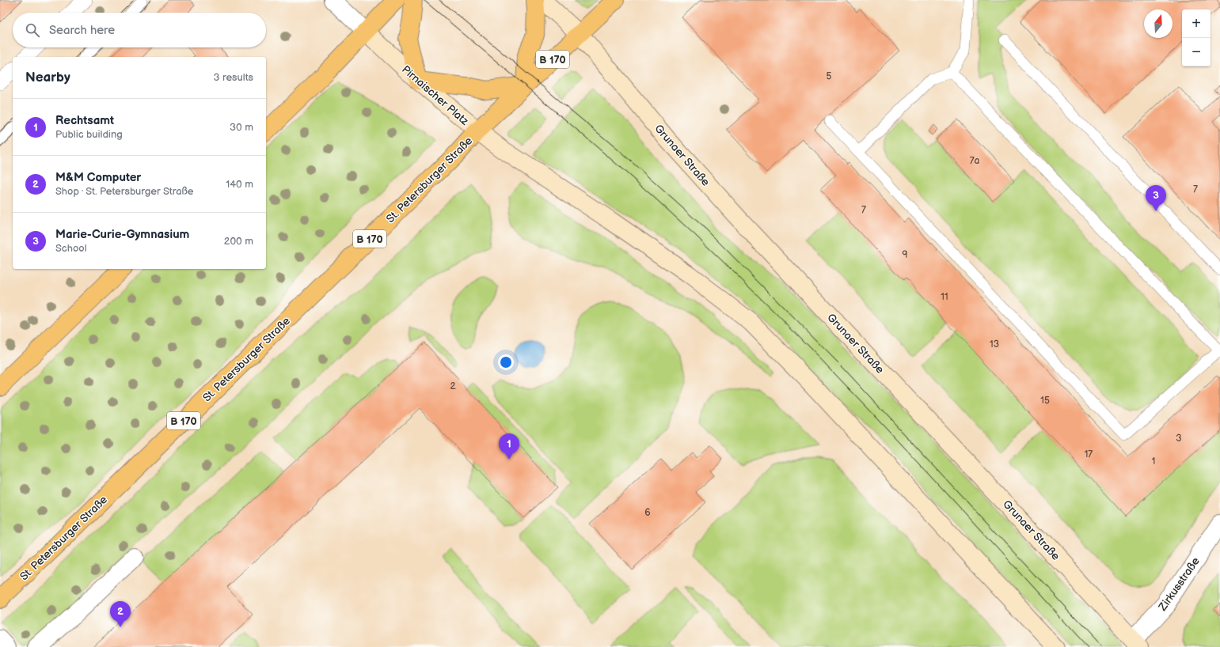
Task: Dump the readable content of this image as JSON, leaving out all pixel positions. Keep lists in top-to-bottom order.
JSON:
{
  "streets": {
    "main road": [
      "B 170",
      "Pirnaischer Platz",
      "Grunaer Straße",
      "St. Petersburger Straße"
    ],
    "street": ["Zirkusstraße"]
  },
  "crossings": [
    ["B 170", "Pirnaischer Platz"],
    ["B 170", "Grunaer Straße"],
    ["Pirnaischer Platz", "Grunaer Straße"],
    ["Pirnaischer Platz", "St. Petersburger Straße"],
    ["Grunaer Straße", "Zirkusstraße"]
  ],
  "house_numbers": [
    "5",
    "7a",
    "7",
    "7",
    "9",
    "11",
    "13",
    "2",
    "15",
    "3",
    "17",
    "1",
    "6"
  ],
  "north": "top",
  "page": {
    "map_buttons": ["+", "−"],
    "search": "Search here",
    "heading": ["Nearby", "3 results"],
    "list": [
      {
        "mark": "1",
        "name": "Rechtsamt",
        "note": "Public building",
        "value": "30 m"
      },
      {
        "mark": "2",
        "name": "M&M Computer",
        "note": "Shop · St. Petersburger Straße",
        "value": "140 m"
      },
      {
        "mark": "3",
        "name": "Marie-Curie-Gymnasium",
        "note": "School",
        "value": "200 m"
      }
    ],
    "pins": ["3", "1", "2"]
  }
}
